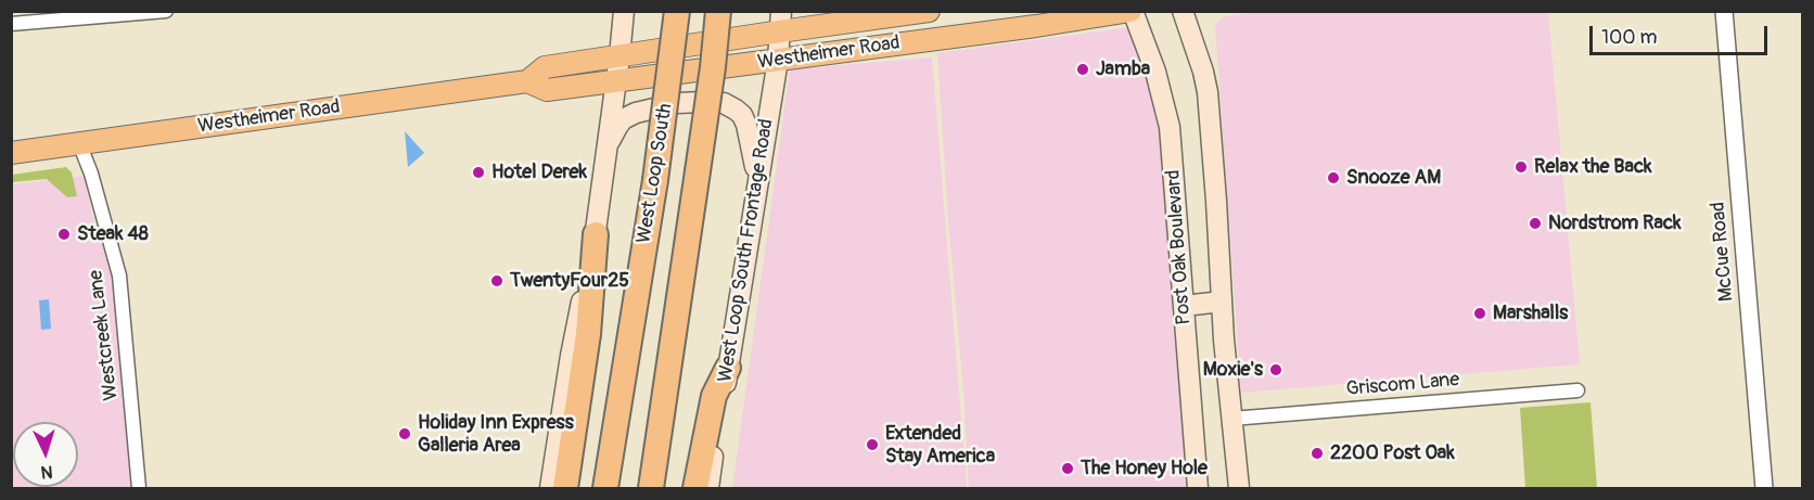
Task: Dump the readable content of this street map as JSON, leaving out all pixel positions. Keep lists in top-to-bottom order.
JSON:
{
  "streets": {
    "highway": ["West Loop South"],
    "main road": ["Westheimer Road", "Post Oak Boulevard", "West Loop South Frontage Road"],
    "street": ["McCue Road", "Westcreek Lane", "Griscom Lane"]
  },
  "crossings": [
    ["Westheimer Road", "Post Oak Boulevard"],
    ["Westheimer Road", "West Loop South Frontage Road"],
    ["Westheimer Road", "Westcreek Lane"],
    ["Post Oak Boulevard", "Griscom Lane"]
  ],
  "places": [
    "Jamba",
    "Relax the Back",
    "Hotel Derek",
    "Snooze AM",
    "Nordstrom Rack",
    "Steak 48",
    "TwentyFour25",
    "Marshalls",
    "Moxie's",
    "Holiday Inn Express Galleria Area",
    "Extended Stay America",
    "2200 Post Oak",
    "The Honey Hole"
  ],
  "scale_bar": "100 m",
  "north": "bottom"
}
